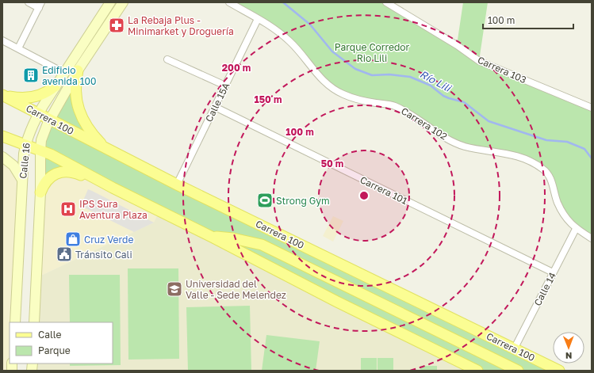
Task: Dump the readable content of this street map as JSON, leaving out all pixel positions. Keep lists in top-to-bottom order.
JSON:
{
  "streets": {
    "main road": ["Carrera 100"],
    "street": [
      "Carrera 103",
      "Calle 15A",
      "Carrera 102",
      "Calle 16",
      "Carrera 101",
      "Calle 14"
    ]
  },
  "crossings": [
    ["Calle 15A", "Carrera 100"],
    ["Calle 15A", "Carrera 102"],
    ["Calle 15A", "Carrera 101"],
    ["Carrera 100", "Calle 16"],
    ["Carrera 100", "Calle 14"],
    ["Carrera 102", "Calle 14"],
    ["Carrera 101", "Calle 14"]
  ],
  "water": ["Río Lili"],
  "parks": ["Parque Corredor Rio Lili"],
  "places": {
    "pharmacy": ["La Rebaja Plus - Minimarket y Droguería"],
    "building": ["Edificio avenida 100"],
    "sports": ["Strong Gym"],
    "hospital": ["IPS Sura Aventura Plaza"],
    "shop": ["Cruz Verde"],
    "public building": ["Tránsito Cali"],
    "school or university": ["Universidad del Valle - Sede Melendez"]
  },
  "legend": ["Calle", "Parque"],
  "scale_bar": "100 m",
  "north": "bottom",
  "rings": [
    "200 m",
    "150 m",
    "100 m",
    "50 m"
  ]
}
